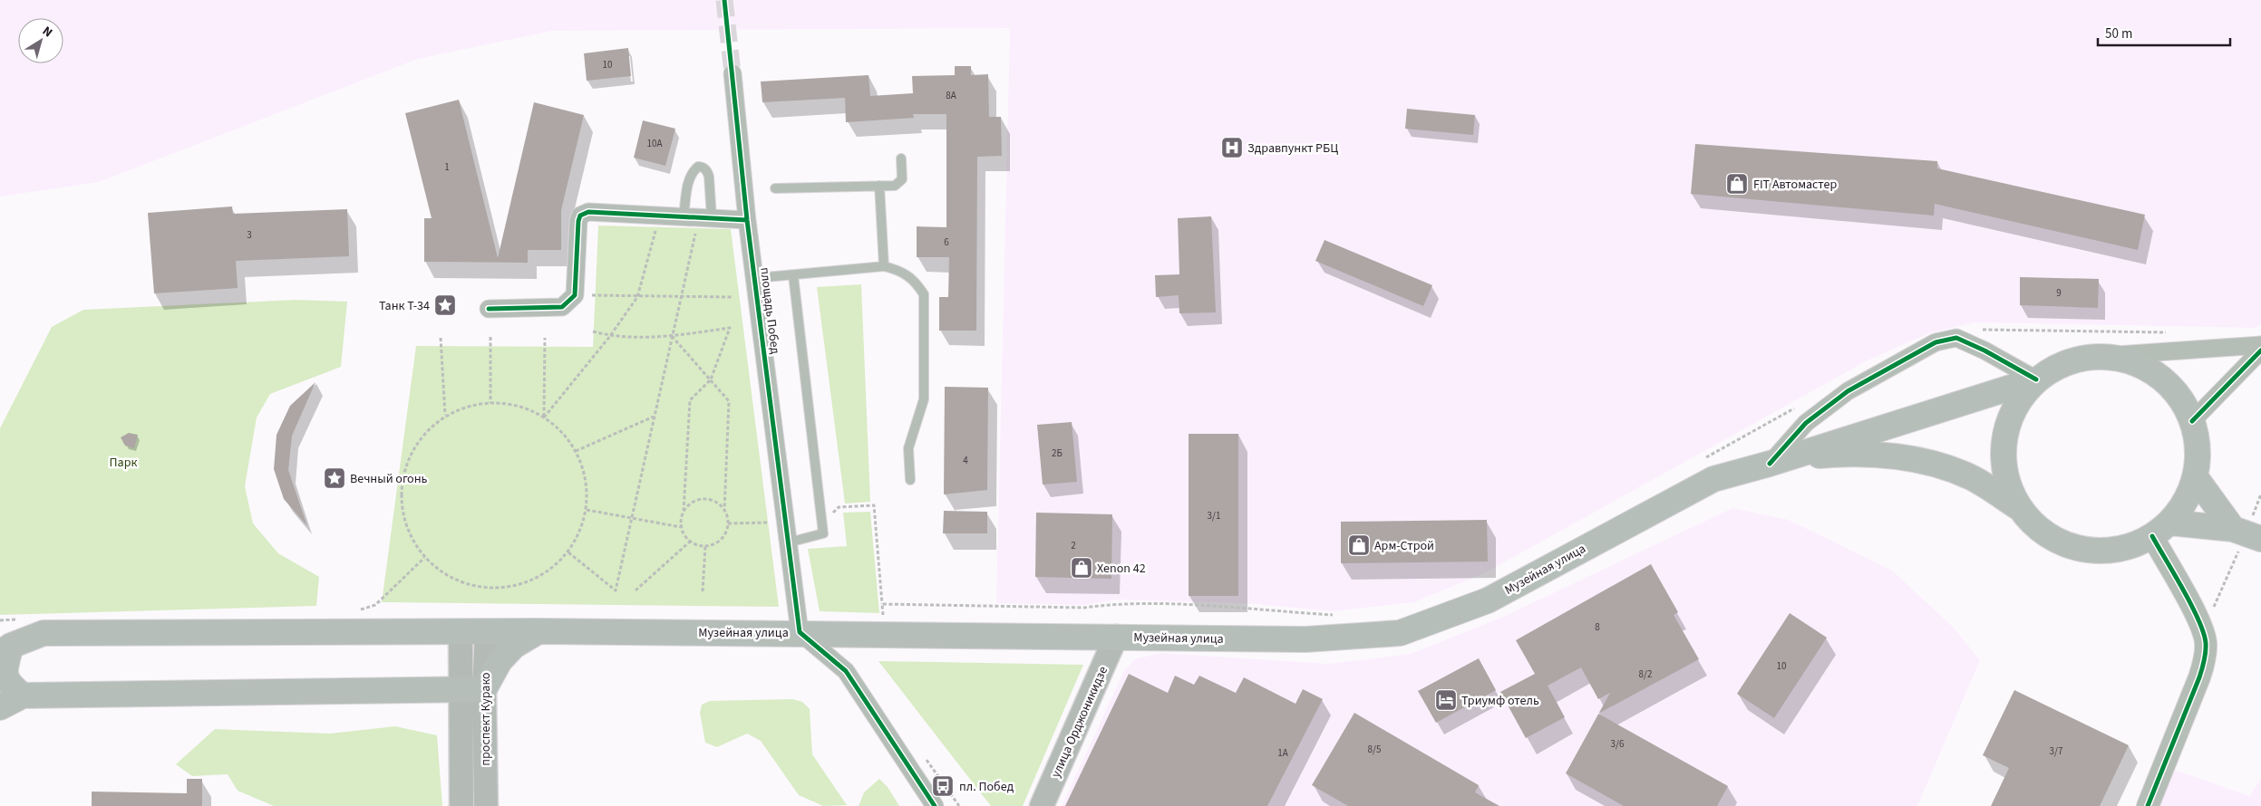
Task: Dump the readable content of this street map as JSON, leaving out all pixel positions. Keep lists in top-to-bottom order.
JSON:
{
  "streets": {
    "main road": ["Музейная улица", "проспект Курако", "улица Орджоникидзе"],
    "street": ["площадь Побед"]
  },
  "crossings": [
    ["площадь Побед", "Музейная улица"],
    ["Музейная улица", "проспект Курако"],
    ["Музейная улица", "улица Орджоникидзе"]
  ],
  "parks": ["Парк"],
  "places": {
    "hospital": ["Здравпункт РБЦ"],
    "shop": ["FIT Автомастер", "Арм-Строй", "Xenon 42"],
    "place": ["Танк Т-34", "Вечный огонь"],
    "hotel": ["Триумф отель"],
    "bus stop": ["пл. Побед"]
  },
  "house_numbers": [
    "10",
    "8А",
    "10А",
    "1",
    "3",
    "6",
    "9",
    "2Б",
    "4",
    "3/1",
    "2",
    "8",
    "10",
    "8/2",
    "3/6",
    "8/5",
    "3/7",
    "1А"
  ],
  "scale_bar": "50 m",
  "north": "top right"
}
